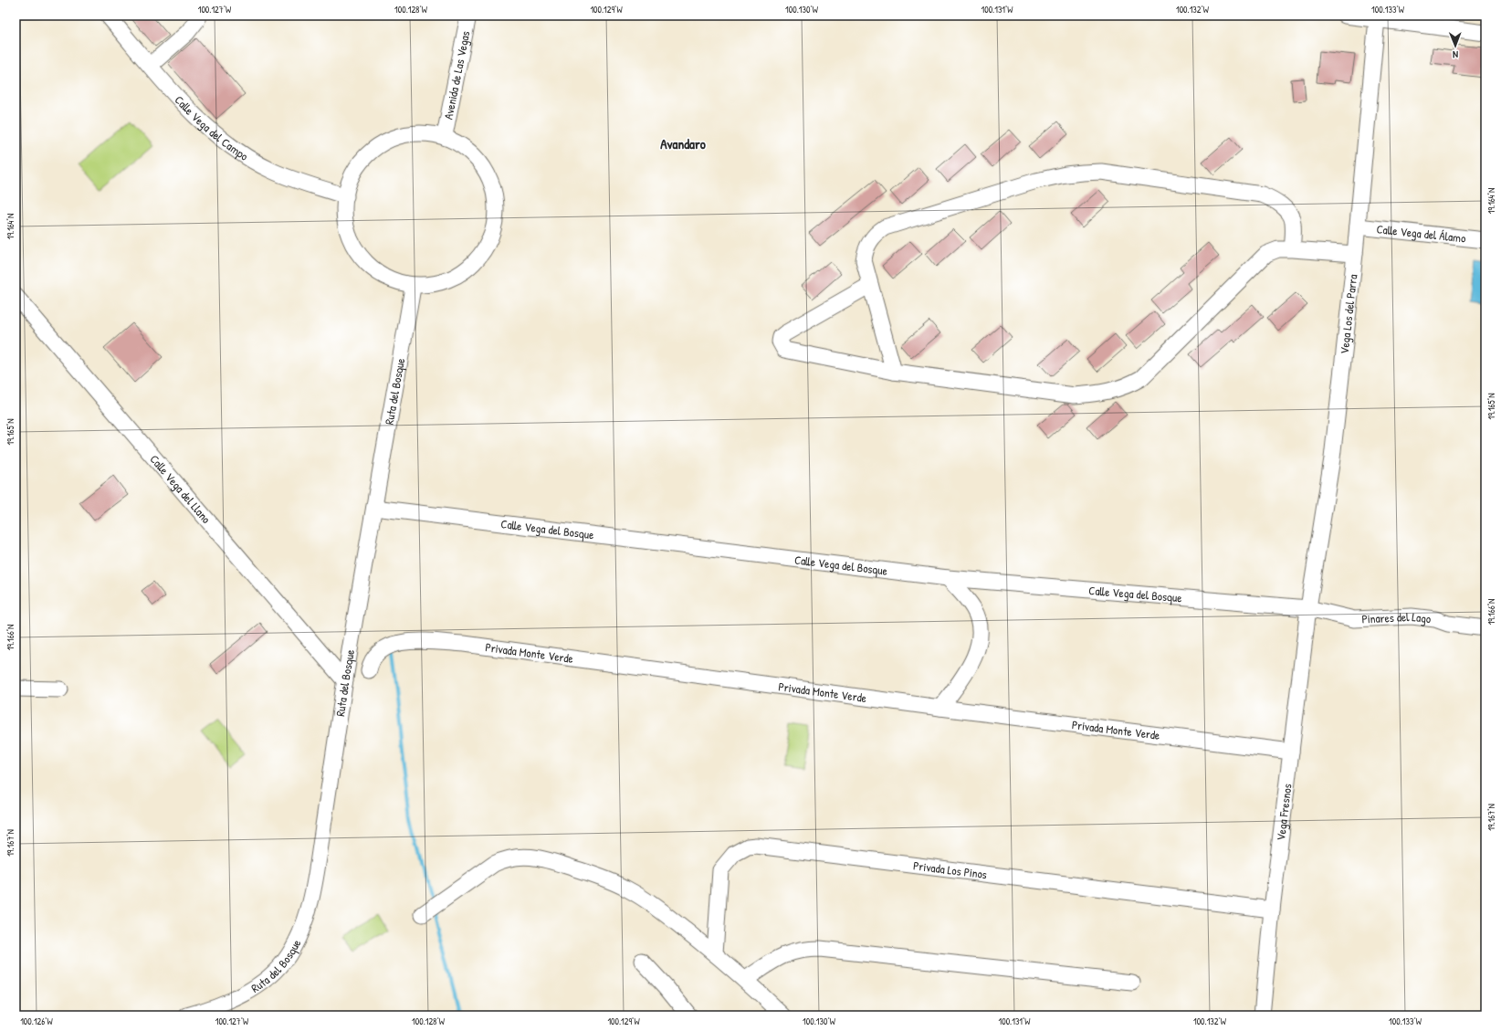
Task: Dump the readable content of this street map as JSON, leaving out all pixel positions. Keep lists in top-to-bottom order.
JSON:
{
  "streets": {
    "street": [
      "Avenida de Las Vegas",
      "Calle Vega del Campo",
      "Calle Vega del Álamo",
      "Vega Los del Parra",
      "Ruta del Bosque",
      "Calle Vega del Llano",
      "Calle Vega del Bosque",
      "Pinares del Lago",
      "Privada Monte Verde",
      "Vega Fresnos",
      "Privada Los Pinos"
    ]
  },
  "crossings": [
    ["Calle Vega del Álamo", "Vega Los del Parra"],
    ["Vega Los del Parra", "Calle Vega del Bosque"],
    ["Vega Los del Parra", "Pinares del Lago"],
    ["Vega Los del Parra", "Vega Fresnos"],
    ["Ruta del Bosque", "Calle Vega del Llano"],
    ["Ruta del Bosque", "Calle Vega del Bosque"],
    ["Calle Vega del Bosque", "Pinares del Lago"],
    ["Calle Vega del Bosque", "Vega Fresnos"],
    ["Pinares del Lago", "Vega Fresnos"],
    ["Privada Monte Verde", "Vega Fresnos"],
    ["Vega Fresnos", "Privada Los Pinos"]
  ],
  "districts": ["Avandaro"],
  "north": "bottom",
  "coordinates": [
    "100.127°W",
    "100.128°W",
    "100.129°W",
    "100.130°W",
    "100.131°W",
    "100.132°W",
    "100.133°W",
    "19.164°N",
    "19.165°N",
    "19.166°N",
    "19.167°N",
    "100.126°W"
  ]
}
